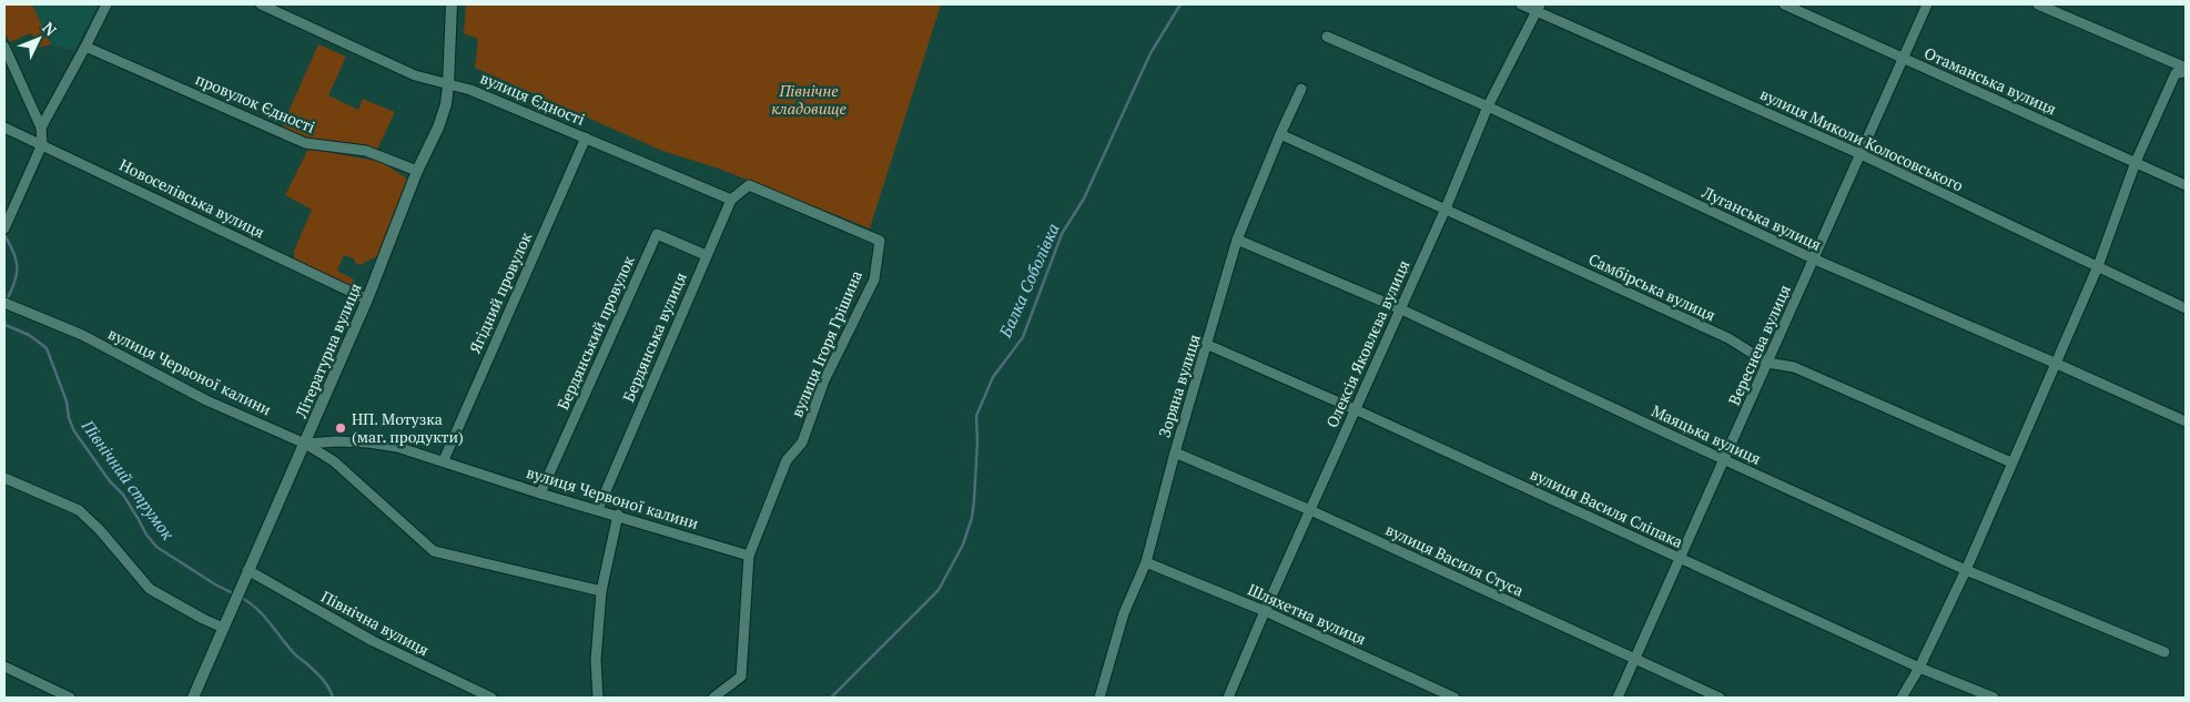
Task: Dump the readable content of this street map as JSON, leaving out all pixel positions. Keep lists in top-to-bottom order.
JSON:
{
  "streets": {
    "street": [
      "Отаманська вулиця",
      "вулиця Єдності",
      "провулок Єдності",
      "вулиця Миколи Колосовського",
      "Новоселівська вулиця",
      "Луганська вулиця",
      "Самбірська вулиця",
      "Ягідний провулок",
      "Бердянський провулок",
      "Бердянська вулиця",
      "вулиця Ігоря Грішина",
      "Олексія Яковлєва вулиця",
      "Вереснева вулиця",
      "Літературна вулиця",
      "вулиця Червоної калини",
      "Зоряна вулиця",
      "Маяцька вулиця",
      "вулиця Василя Сліпака",
      "вулиця Василя Стуса",
      "Шляхетна вулиця",
      "Північна вулиця"
    ]
  },
  "crossings": [
    ["Отаманська вулиця", "Вереснева вулиця"],
    ["вулиця Єдності", "Ягідний провулок"],
    ["вулиця Єдності", "Бердянська вулиця"],
    ["вулиця Єдності", "Літературна вулиця"],
    ["провулок Єдності", "Літературна вулиця"],
    ["вулиця Миколи Колосовського", "Олексія Яковлєва вулиця"],
    ["вулиця Миколи Колосовського", "Вереснева вулиця"],
    ["Новоселівська вулиця", "Літературна вулиця"],
    ["Луганська вулиця", "Олексія Яковлєва вулиця"],
    ["Луганська вулиця", "Вереснева вулиця"],
    ["Самбірська вулиця", "Олексія Яковлєва вулиця"],
    ["Самбірська вулиця", "Вереснева вулиця"],
    ["Самбірська вулиця", "Зоряна вулиця"],
    ["Ягідний провулок", "вулиця Червоної калини"],
    ["Бердянський провулок", "Бердянська вулиця"],
    ["Бердянський провулок", "вулиця Червоної калини"],
    ["Бердянська вулиця", "вулиця Ігоря Грішина"],
    ["Бердянська вулиця", "вулиця Червоної калини"],
    ["вулиця Ігоря Грішина", "вулиця Червоної калини"],
    ["Олексія Яковлєва вулиця", "Маяцька вулиця"],
    ["Олексія Яковлєва вулиця", "вулиця Василя Сліпака"],
    ["Олексія Яковлєва вулиця", "вулиця Василя Стуса"],
    ["Олексія Яковлєва вулиця", "Шляхетна вулиця"],
    ["Вереснева вулиця", "Маяцька вулиця"],
    ["Вереснева вулиця", "вулиця Василя Сліпака"],
    ["Вереснева вулиця", "вулиця Василя Стуса"],
    ["Літературна вулиця", "вулиця Червоної калини"],
    ["Літературна вулиця", "Північна вулиця"],
    ["Зоряна вулиця", "Маяцька вулиця"],
    ["Зоряна вулиця", "вулиця Василя Сліпака"],
    ["Зоряна вулиця", "вулиця Василя Стуса"],
    ["Зоряна вулиця", "Шляхетна вулиця"]
  ],
  "water": ["Балка Соболівка", "Північний струмок"],
  "parks": ["Північне кладовище"],
  "places": ["НП. Мотузка (маг. продукти)"],
  "north": "top right"
}
